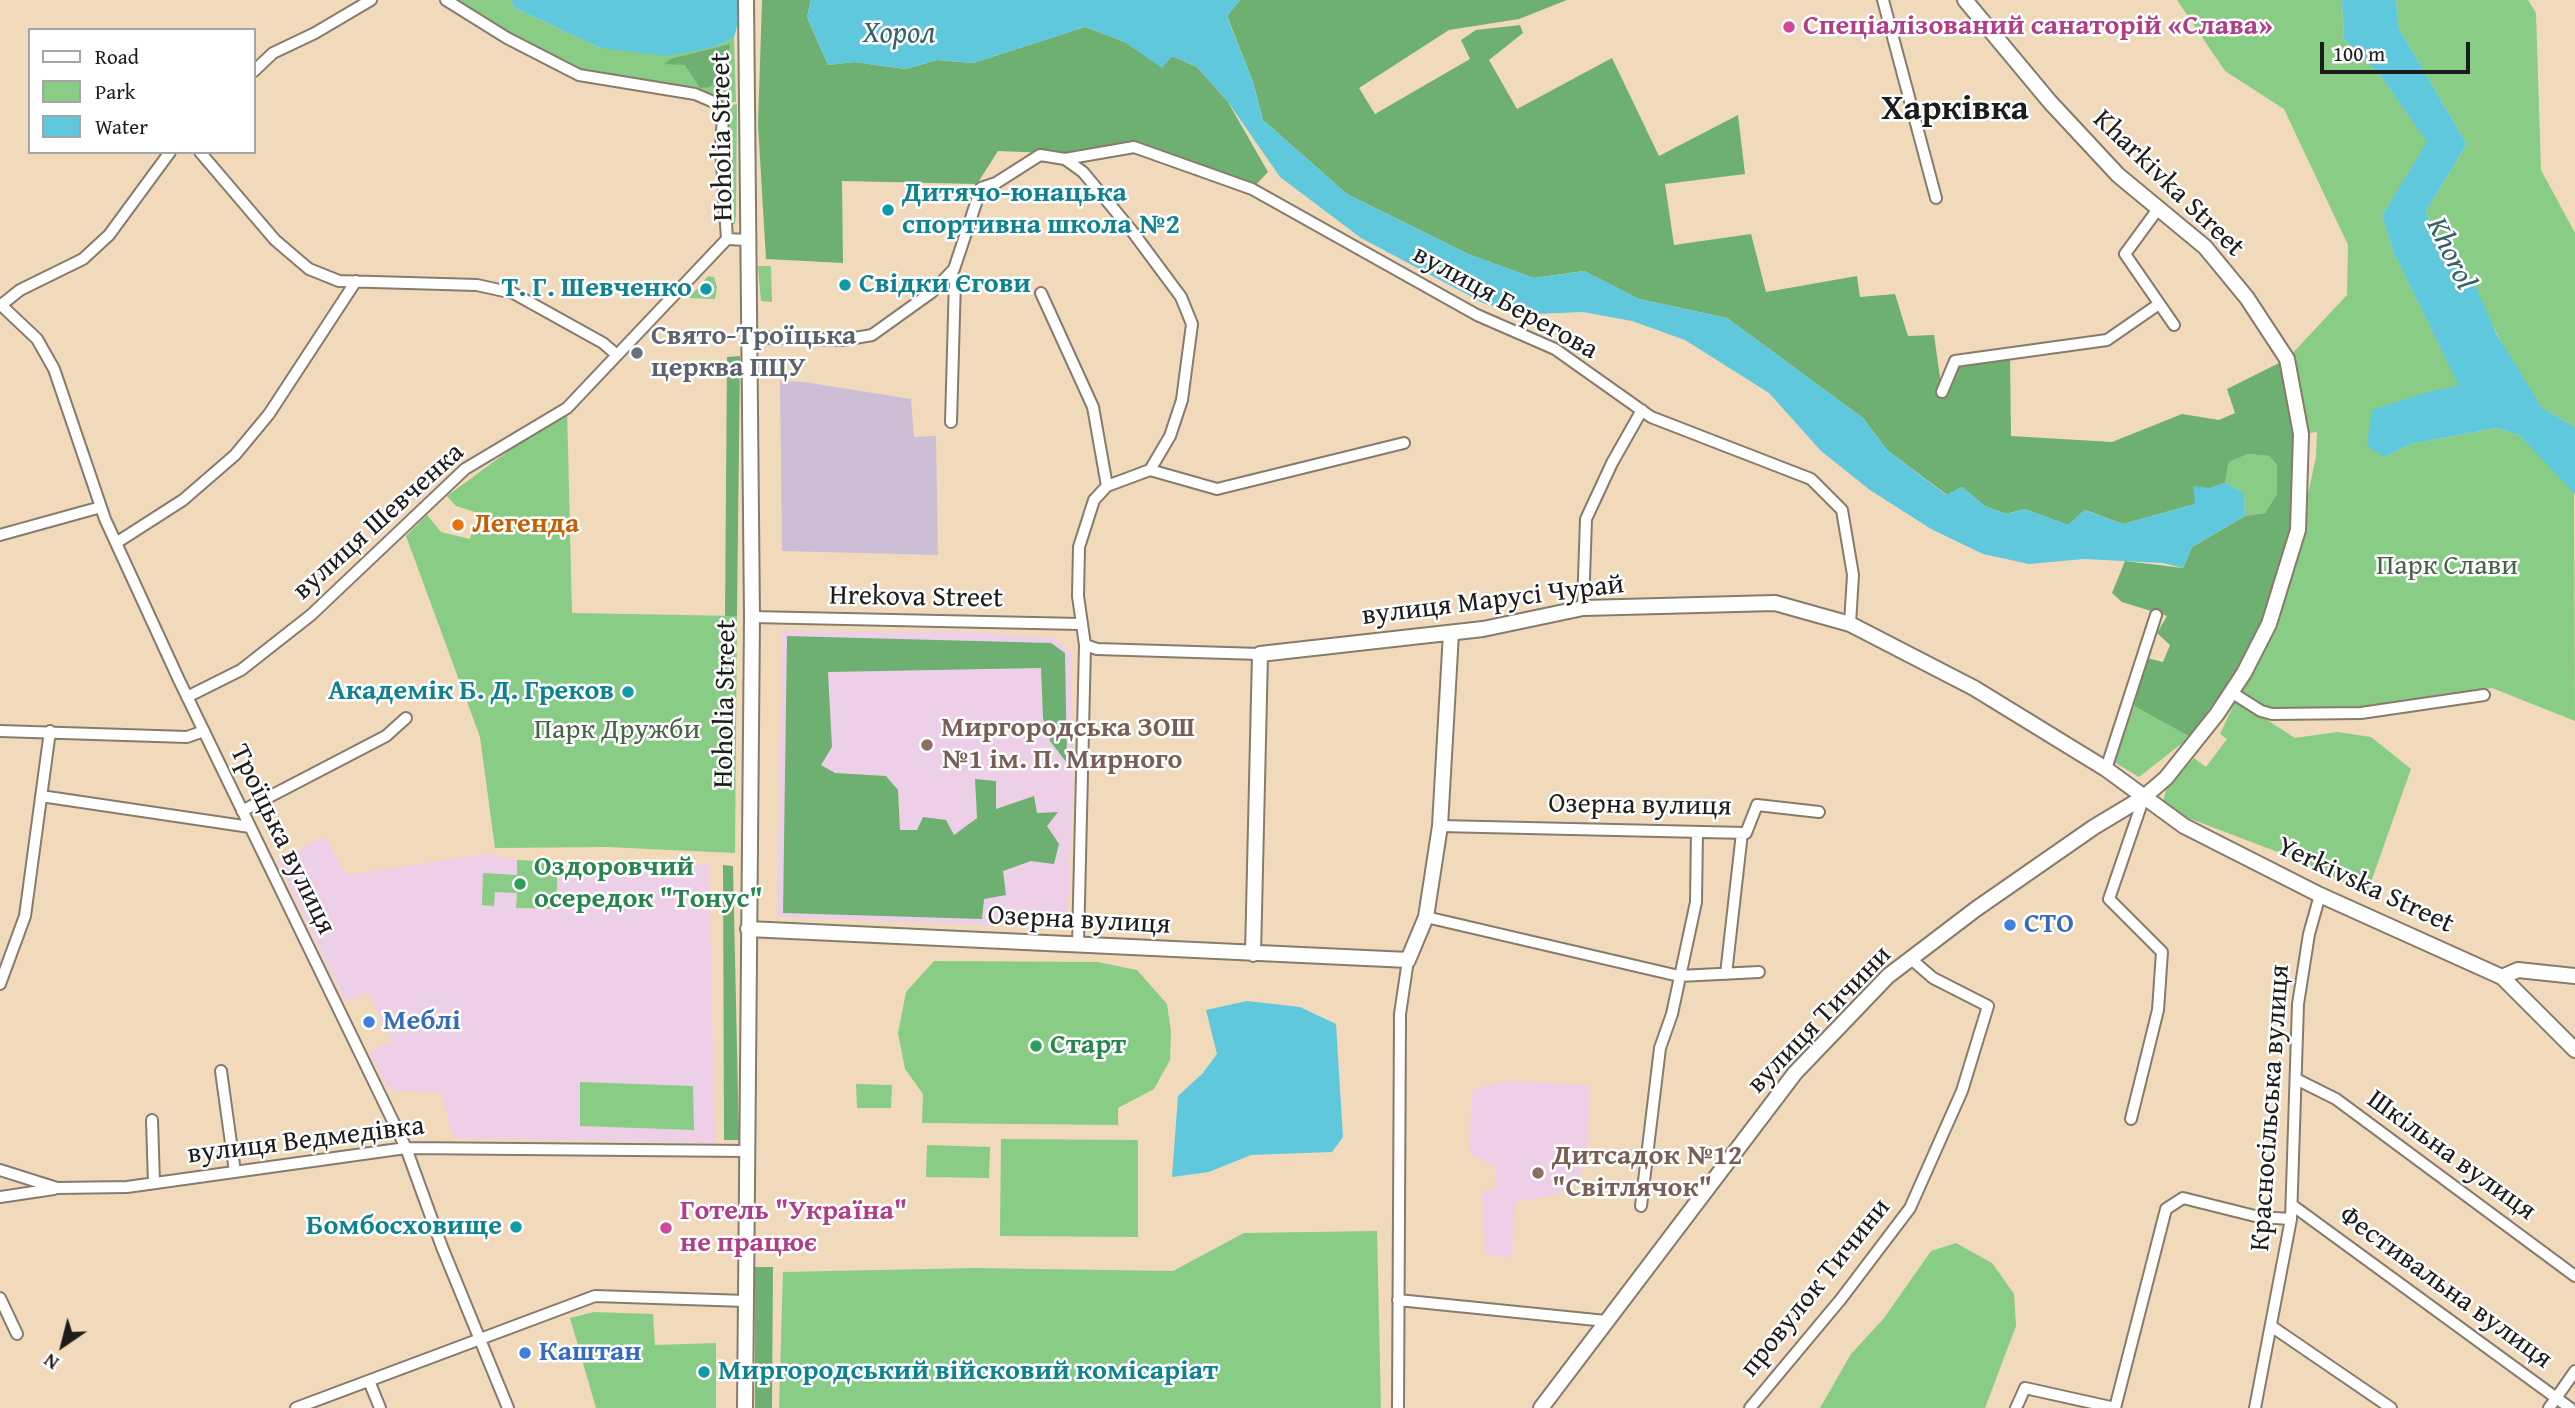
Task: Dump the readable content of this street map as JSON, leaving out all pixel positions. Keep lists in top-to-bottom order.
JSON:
{
  "streets": {
    "street": [
      "Hoholia Street",
      "Kharkivka Street",
      "вулиця Берегова",
      "вулиця Шевченка",
      "Hrekova Street",
      "вулиця Марусі Чурай",
      "Озерна вулиця",
      "Троїцька вулиця",
      "Yerkivska Street",
      "вулиця Тичини",
      "Красносільська вулиця",
      "вулиця Ведмедівка",
      "Шкільна вулиця",
      "провулок Тичини",
      "Фестивальна вулиця"
    ]
  },
  "crossings": [
    ["Hoholia Street", "Hrekova Street"],
    ["Hoholia Street", "Озерна вулиця"],
    ["Hoholia Street", "вулиця Ведмедівка"],
    ["Kharkivka Street", "вулиця Марусі Чурай"],
    ["Kharkivka Street", "Yerkivska Street"],
    ["Kharkivka Street", "вулиця Тичини"],
    ["вулиця Берегова", "вулиця Марусі Чурай"],
    ["вулиця Шевченка", "Троїцька вулиця"],
    ["вулиця Марусі Чурай", "Yerkivska Street"],
    ["вулиця Марусі Чурай", "вулиця Тичини"],
    ["Троїцька вулиця", "вулиця Ведмедівка"],
    ["Yerkivska Street", "вулиця Тичини"],
    ["Yerkivska Street", "Красносільська вулиця"],
    ["вулиця Тичини", "провулок Тичини"],
    ["Красносільська вулиця", "Шкільна вулиця"],
    ["Красносільська вулиця", "Фестивальна вулиця"]
  ],
  "districts": ["Харківка"],
  "water": ["Хорол", "Khorol"],
  "parks": ["Парк Слави", "Парк Дружби"],
  "places": [
    "Спеціалізований санаторій «Слава»",
    "Дитячо-юнацька спортивна школа №2",
    "Свідки Єгови",
    "Т. Г. Шевченко",
    "Свято-Троїцька церква ПЦУ",
    "Легенда",
    "Академік Б. Д. Греков",
    "Миргородська ЗОШ №1 ім. П. Мирного",
    "Оздоровчий осередок \"Тонус\"",
    "СТО",
    "Меблі",
    "Старт",
    "Дитсадок №12 \"Світлячок\"",
    "Бомбосховище",
    "Готель \"Україна\" не працює",
    "Каштан",
    "Миргородський війсковий комісаріат"
  ],
  "legend": ["Road", "Park", "Water"],
  "scale_bar": "100 m",
  "north": "bottom left"
}
